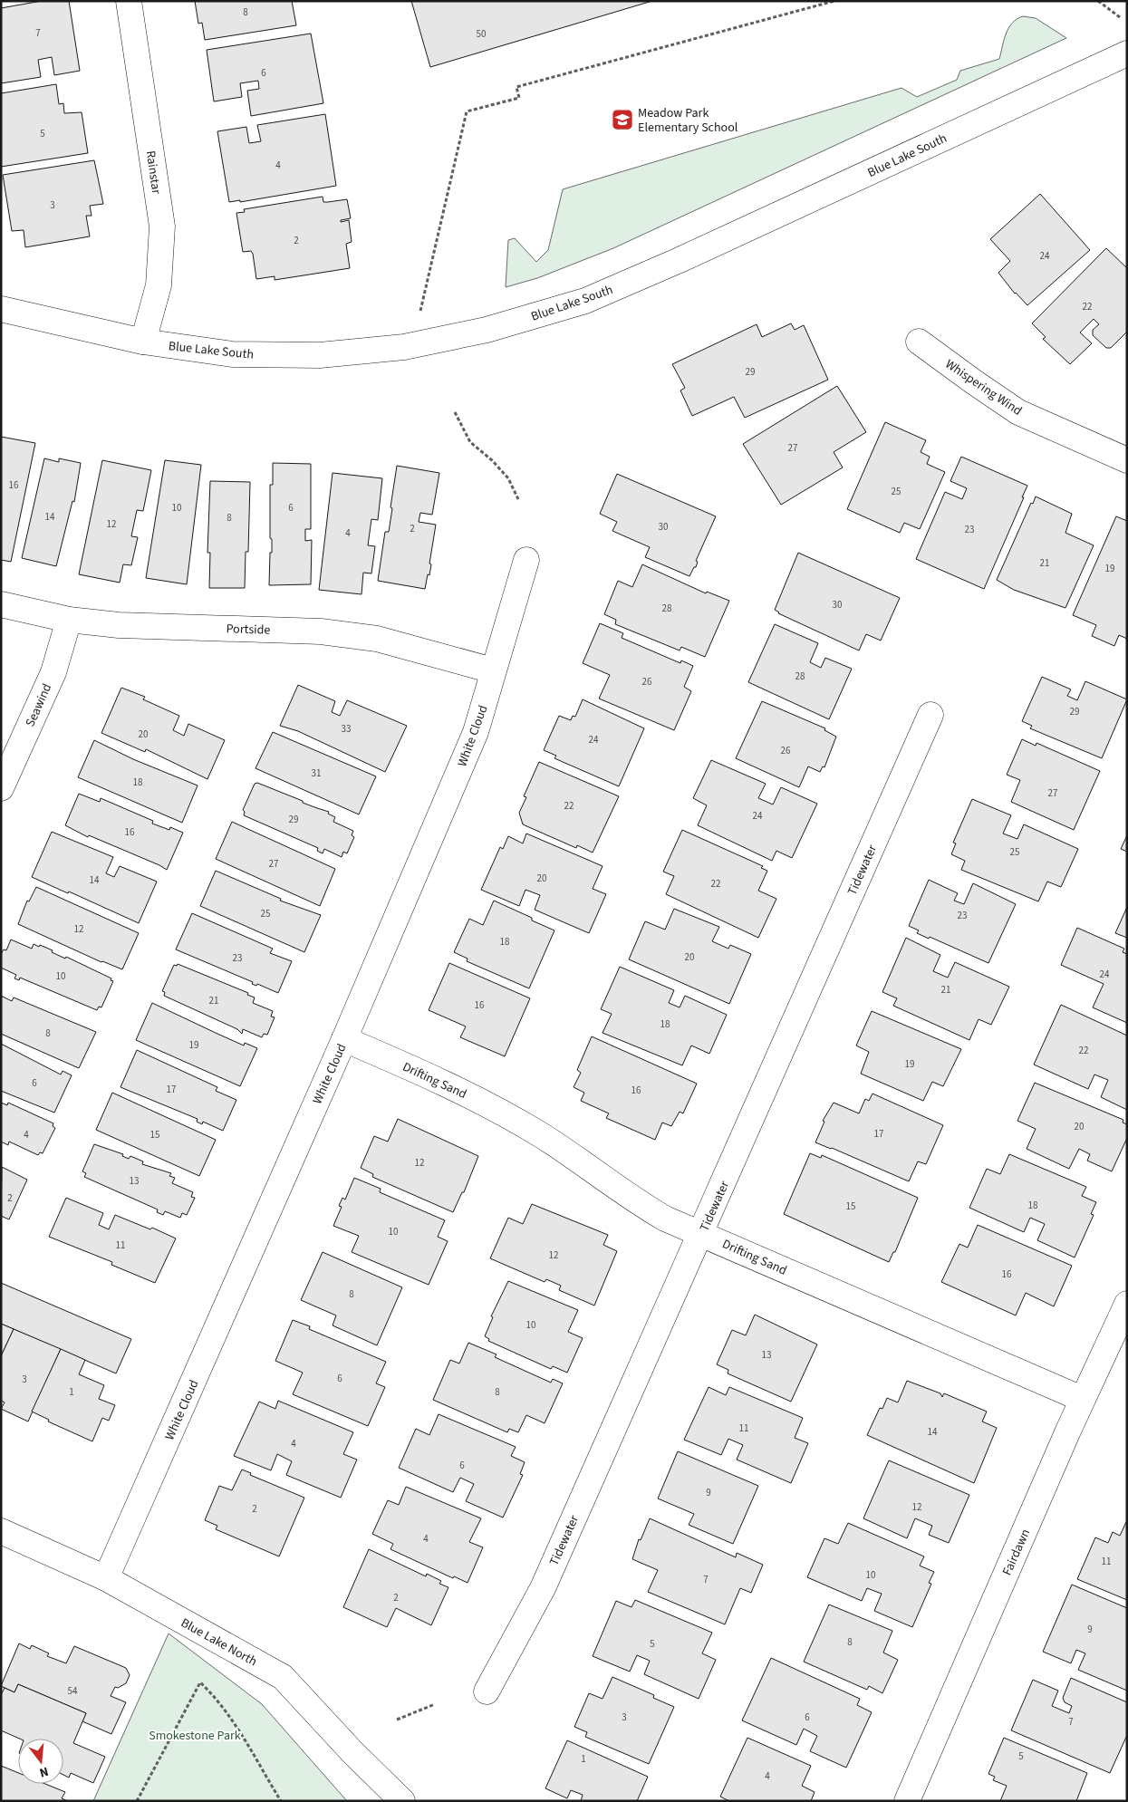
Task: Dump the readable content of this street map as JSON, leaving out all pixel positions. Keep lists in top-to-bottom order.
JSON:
{
  "streets": {
    "street": [
      "Blue Lake South",
      "Rainstar",
      "Whispering Wind",
      "Portside",
      "Seawind",
      "White Cloud",
      "Tidewater",
      "Drifting Sand",
      "Fairdawn",
      "Blue Lake North"
    ]
  },
  "crossings": [
    ["Blue Lake South", "Rainstar"],
    ["Portside", "Seawind"],
    ["Portside", "White Cloud"],
    ["White Cloud", "Drifting Sand"],
    ["White Cloud", "Blue Lake North"],
    ["Tidewater", "Drifting Sand"],
    ["Drifting Sand", "Fairdawn"]
  ],
  "parks": ["Smokestone Park"],
  "places": {
    "school or university": ["Meadow Park Elementary School"]
  },
  "house_numbers": [
    "8",
    "7",
    "50",
    "6",
    "5",
    "4",
    "3",
    "2",
    "24",
    "22",
    "29",
    "27",
    "16",
    "25",
    "10",
    "6",
    "14",
    "8",
    "12",
    "30",
    "2",
    "23",
    "4",
    "21",
    "19",
    "30",
    "28",
    "28",
    "26",
    "29",
    "33",
    "20",
    "24",
    "26",
    "31",
    "18",
    "27",
    "22",
    "24",
    "29",
    "16",
    "25",
    "27",
    "20",
    "14",
    "22",
    "25",
    "23",
    "12",
    "18",
    "20",
    "23",
    "24",
    "10",
    "21",
    "21",
    "16",
    "18",
    "8",
    "19",
    "22",
    "19",
    "6",
    "17",
    "16",
    "20",
    "17",
    "4",
    "15",
    "12",
    "13",
    "2",
    "18",
    "15",
    "10",
    "11",
    "12",
    "16",
    "8",
    "10",
    "13",
    "6",
    "3",
    "1",
    "8",
    "11",
    "14",
    "4",
    "6",
    "9",
    "12",
    "2",
    "4",
    "11",
    "10",
    "7",
    "2",
    "9",
    "8",
    "5",
    "54",
    "3",
    "6",
    "7",
    "5",
    "1",
    "4"
  ],
  "north": "bottom"
}
